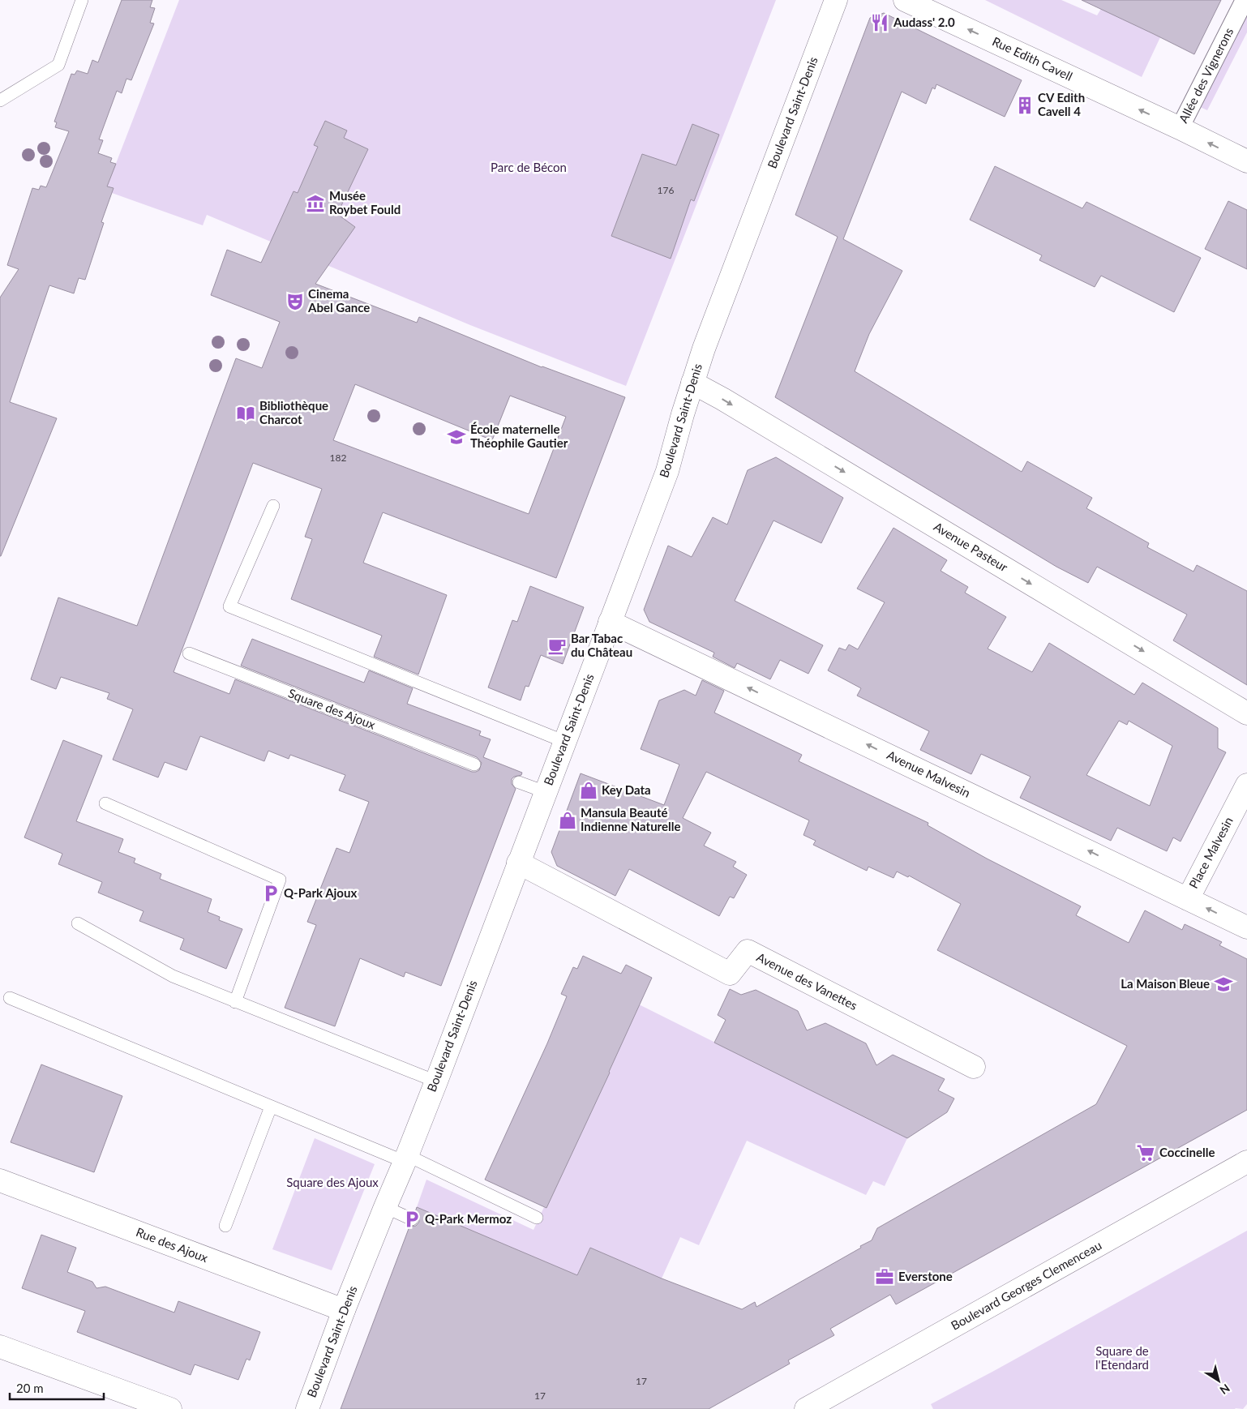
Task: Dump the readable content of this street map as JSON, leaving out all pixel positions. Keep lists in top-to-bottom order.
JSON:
{
  "streets": {
    "street": [
      "Rue Edith Cavell",
      "Allée des Vignerons",
      "Boulevard Saint-Denis",
      "Avenue Pasteur",
      "Avenue Malvesin",
      "Place Malvesin",
      "Avenue des Vanettes",
      "Rue des Ajoux",
      "Boulevard Georges Clemenceau"
    ],
    "lane": ["Square des Ajoux"]
  },
  "crossings": [
    ["Rue Edith Cavell", "Allée des Vignerons"],
    ["Boulevard Saint-Denis", "Avenue Pasteur"],
    ["Boulevard Saint-Denis", "Avenue Malvesin"],
    ["Boulevard Saint-Denis", "Avenue des Vanettes"],
    ["Boulevard Saint-Denis", "Rue des Ajoux"],
    ["Avenue Malvesin", "Place Malvesin"]
  ],
  "one_way": ["Rue Edith Cavell", "Avenue Pasteur", "Avenue Malvesin"],
  "parks": ["Parc de Bécon", "Square des Ajoux", "Square de l'Etendard"],
  "places": {
    "restaurant": ["Audass' 2.0"],
    "building": ["CV Edith Cavell 4"],
    "museum": ["Musée Roybet Fould"],
    "theatre": ["Cinema Abel Gance"],
    "library": ["Bibliothèque Charcot"],
    "school or university": ["École maternelle Théophile Gautier", "La Maison Bleue"],
    "cafe": ["Bar Tabac du Château"],
    "shop": ["Key Data", "Mansula Beauté Indienne Naturelle"],
    "parking": ["Q-Park Ajoux", "Q-Park Mermoz"],
    "supermarket": ["Coccinelle"],
    "office": ["Everstone"]
  },
  "house_numbers": [
    "176",
    "182",
    "17",
    "17"
  ],
  "scale_bar": "20 m",
  "north": "bottom right"
}
